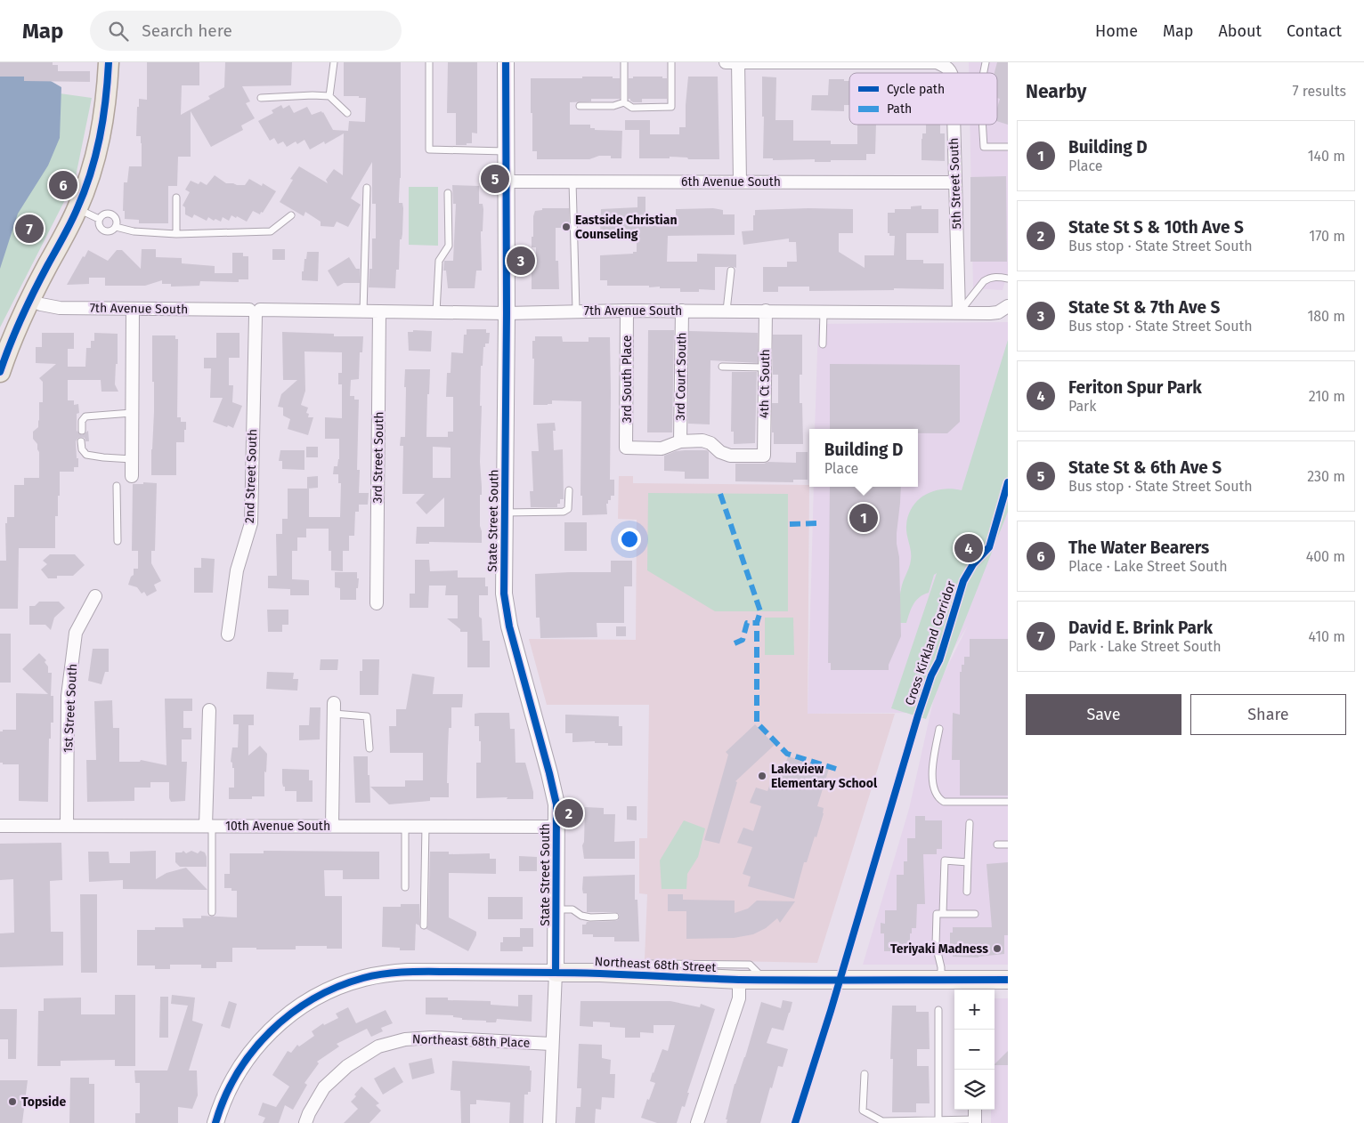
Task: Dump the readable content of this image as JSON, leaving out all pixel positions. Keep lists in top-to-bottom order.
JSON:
{
  "streets": {
    "main road": ["Northeast 68th Street"],
    "street": [
      "6th Avenue South",
      "5th Street South",
      "7th Avenue South",
      "3rd Court South",
      "3rd South Place",
      "4th Ct South",
      "3rd Street South",
      "2nd Street South",
      "State Street South",
      "1st Street South",
      "10th Avenue South",
      "Northeast 68th Place"
    ],
    "cycle path": ["Cross Kirkland Corridor"]
  },
  "crossings": [
    ["6th Avenue South", "5th Street South"],
    ["6th Avenue South", "State Street South"],
    ["5th Street South", "7th Avenue South"],
    ["7th Avenue South", "3rd Court South"],
    ["7th Avenue South", "3rd South Place"],
    ["7th Avenue South", "4th Ct South"],
    ["7th Avenue South", "3rd Street South"],
    ["7th Avenue South", "2nd Street South"],
    ["7th Avenue South", "State Street South"],
    ["3rd Court South", "3rd South Place"],
    ["3rd Court South", "4th Ct South"],
    ["3rd South Place", "4th Ct South"],
    ["State Street South", "10th Avenue South"],
    ["State Street South", "Northeast 68th Street"],
    ["1st Street South", "10th Avenue South"]
  ],
  "places": [
    "Eastside Christian Counseling",
    "Lakeview Elementary School",
    "Teriyaki Madness",
    "Topside"
  ],
  "legend": ["Cycle path", "Path"],
  "page": {
    "header": "Map",
    "search": "Search here",
    "nav": [
      "Home",
      "Map",
      "About",
      "Contact"
    ],
    "heading": ["Nearby", "7 results"],
    "list": [
      {
        "mark": "1",
        "name": "Building D",
        "note": "Place",
        "value": "140 m"
      },
      {
        "mark": "2",
        "name": "State St S & 10th Ave S",
        "note": "Bus stop · State Street South",
        "value": "170 m"
      },
      {
        "mark": "3",
        "name": "State St & 7th Ave S",
        "note": "Bus stop · State Street South",
        "value": "180 m"
      },
      {
        "mark": "4",
        "name": "Feriton Spur Park",
        "note": "Park",
        "value": "210 m"
      },
      {
        "mark": "5",
        "name": "State St & 6th Ave S",
        "note": "Bus stop · State Street South",
        "value": "230 m"
      },
      {
        "mark": "6",
        "name": "The Water Bearers",
        "note": "Place · Lake Street South",
        "value": "400 m"
      },
      {
        "mark": "7",
        "name": "David E. Brink Park",
        "note": "Park · Lake Street South",
        "value": "410 m"
      }
    ],
    "pins": [
      "5",
      "6",
      "7",
      "3",
      "1",
      "4",
      "2"
    ],
    "popup": ["Building D", "Place"],
    "buttons": ["Save", "Share"],
    "map_buttons": ["+", "−"]
  }
}
